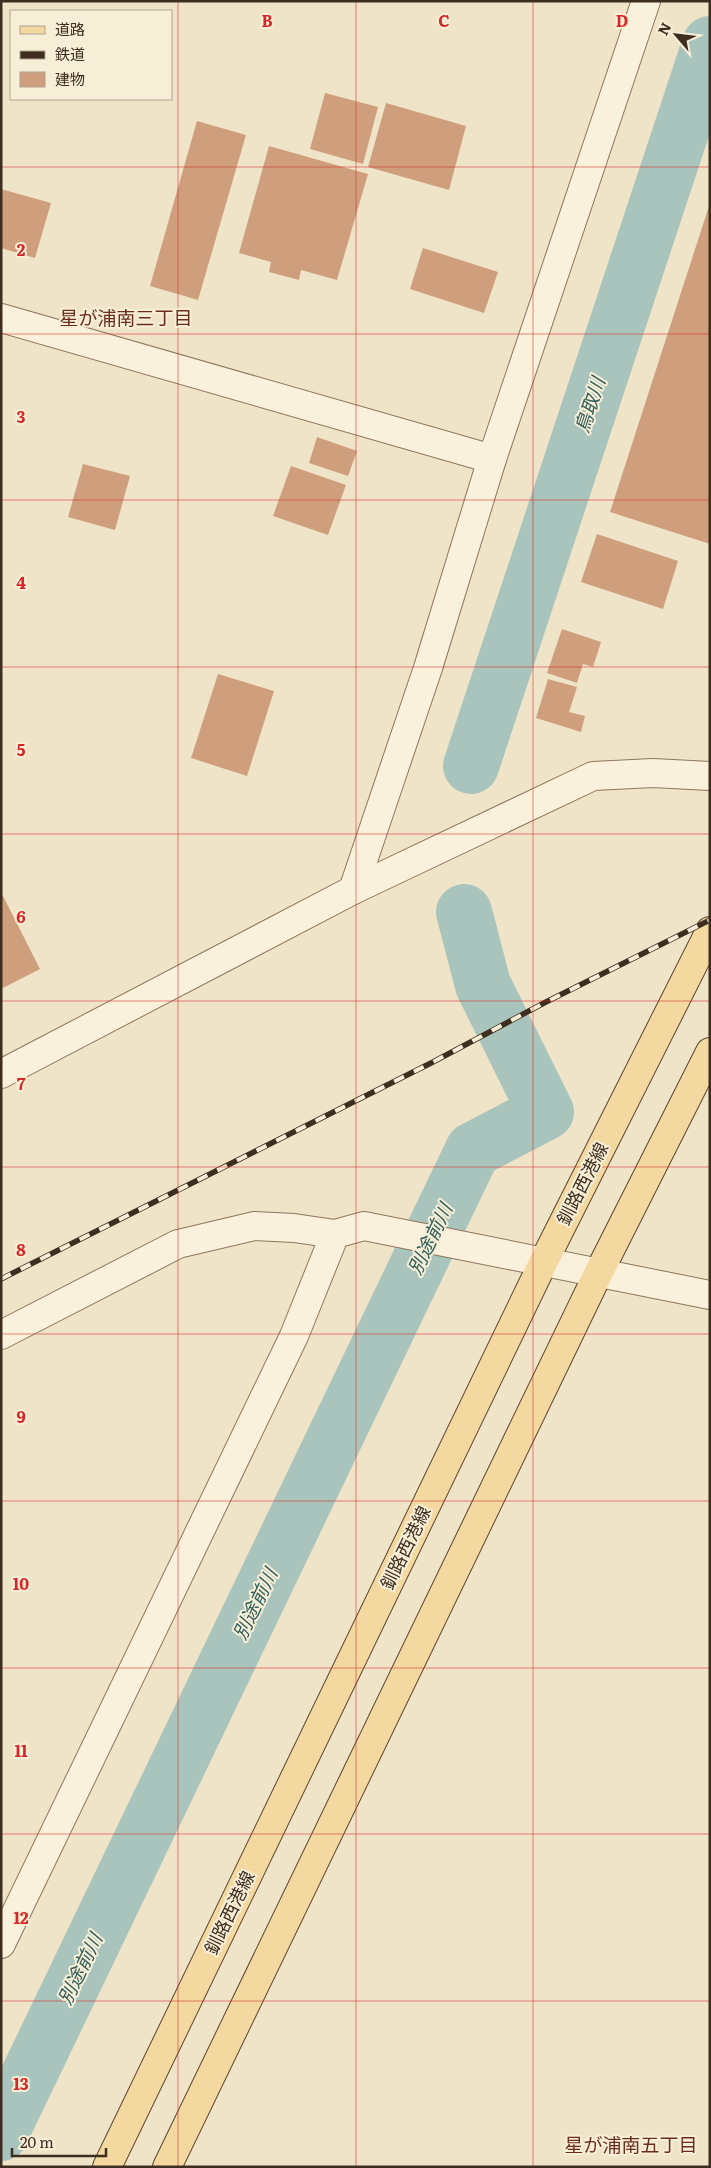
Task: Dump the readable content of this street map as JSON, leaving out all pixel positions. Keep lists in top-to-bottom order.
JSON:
{
  "streets": {
    "main road": ["釧路西港線"]
  },
  "districts": ["星が浦南三丁目", "星が浦南五丁目"],
  "water": ["鳥取川", "別途前川"],
  "legend": ["道路", "鉄道", "建物"],
  "scale_bar": "20 m",
  "north": "top left",
  "grid": {
    "columns": ["B", "C", "D"],
    "rows": [
      "2",
      "3",
      "4",
      "5",
      "6",
      "7",
      "8",
      "9",
      "10",
      "11",
      "12",
      "13"
    ]
  }
}
